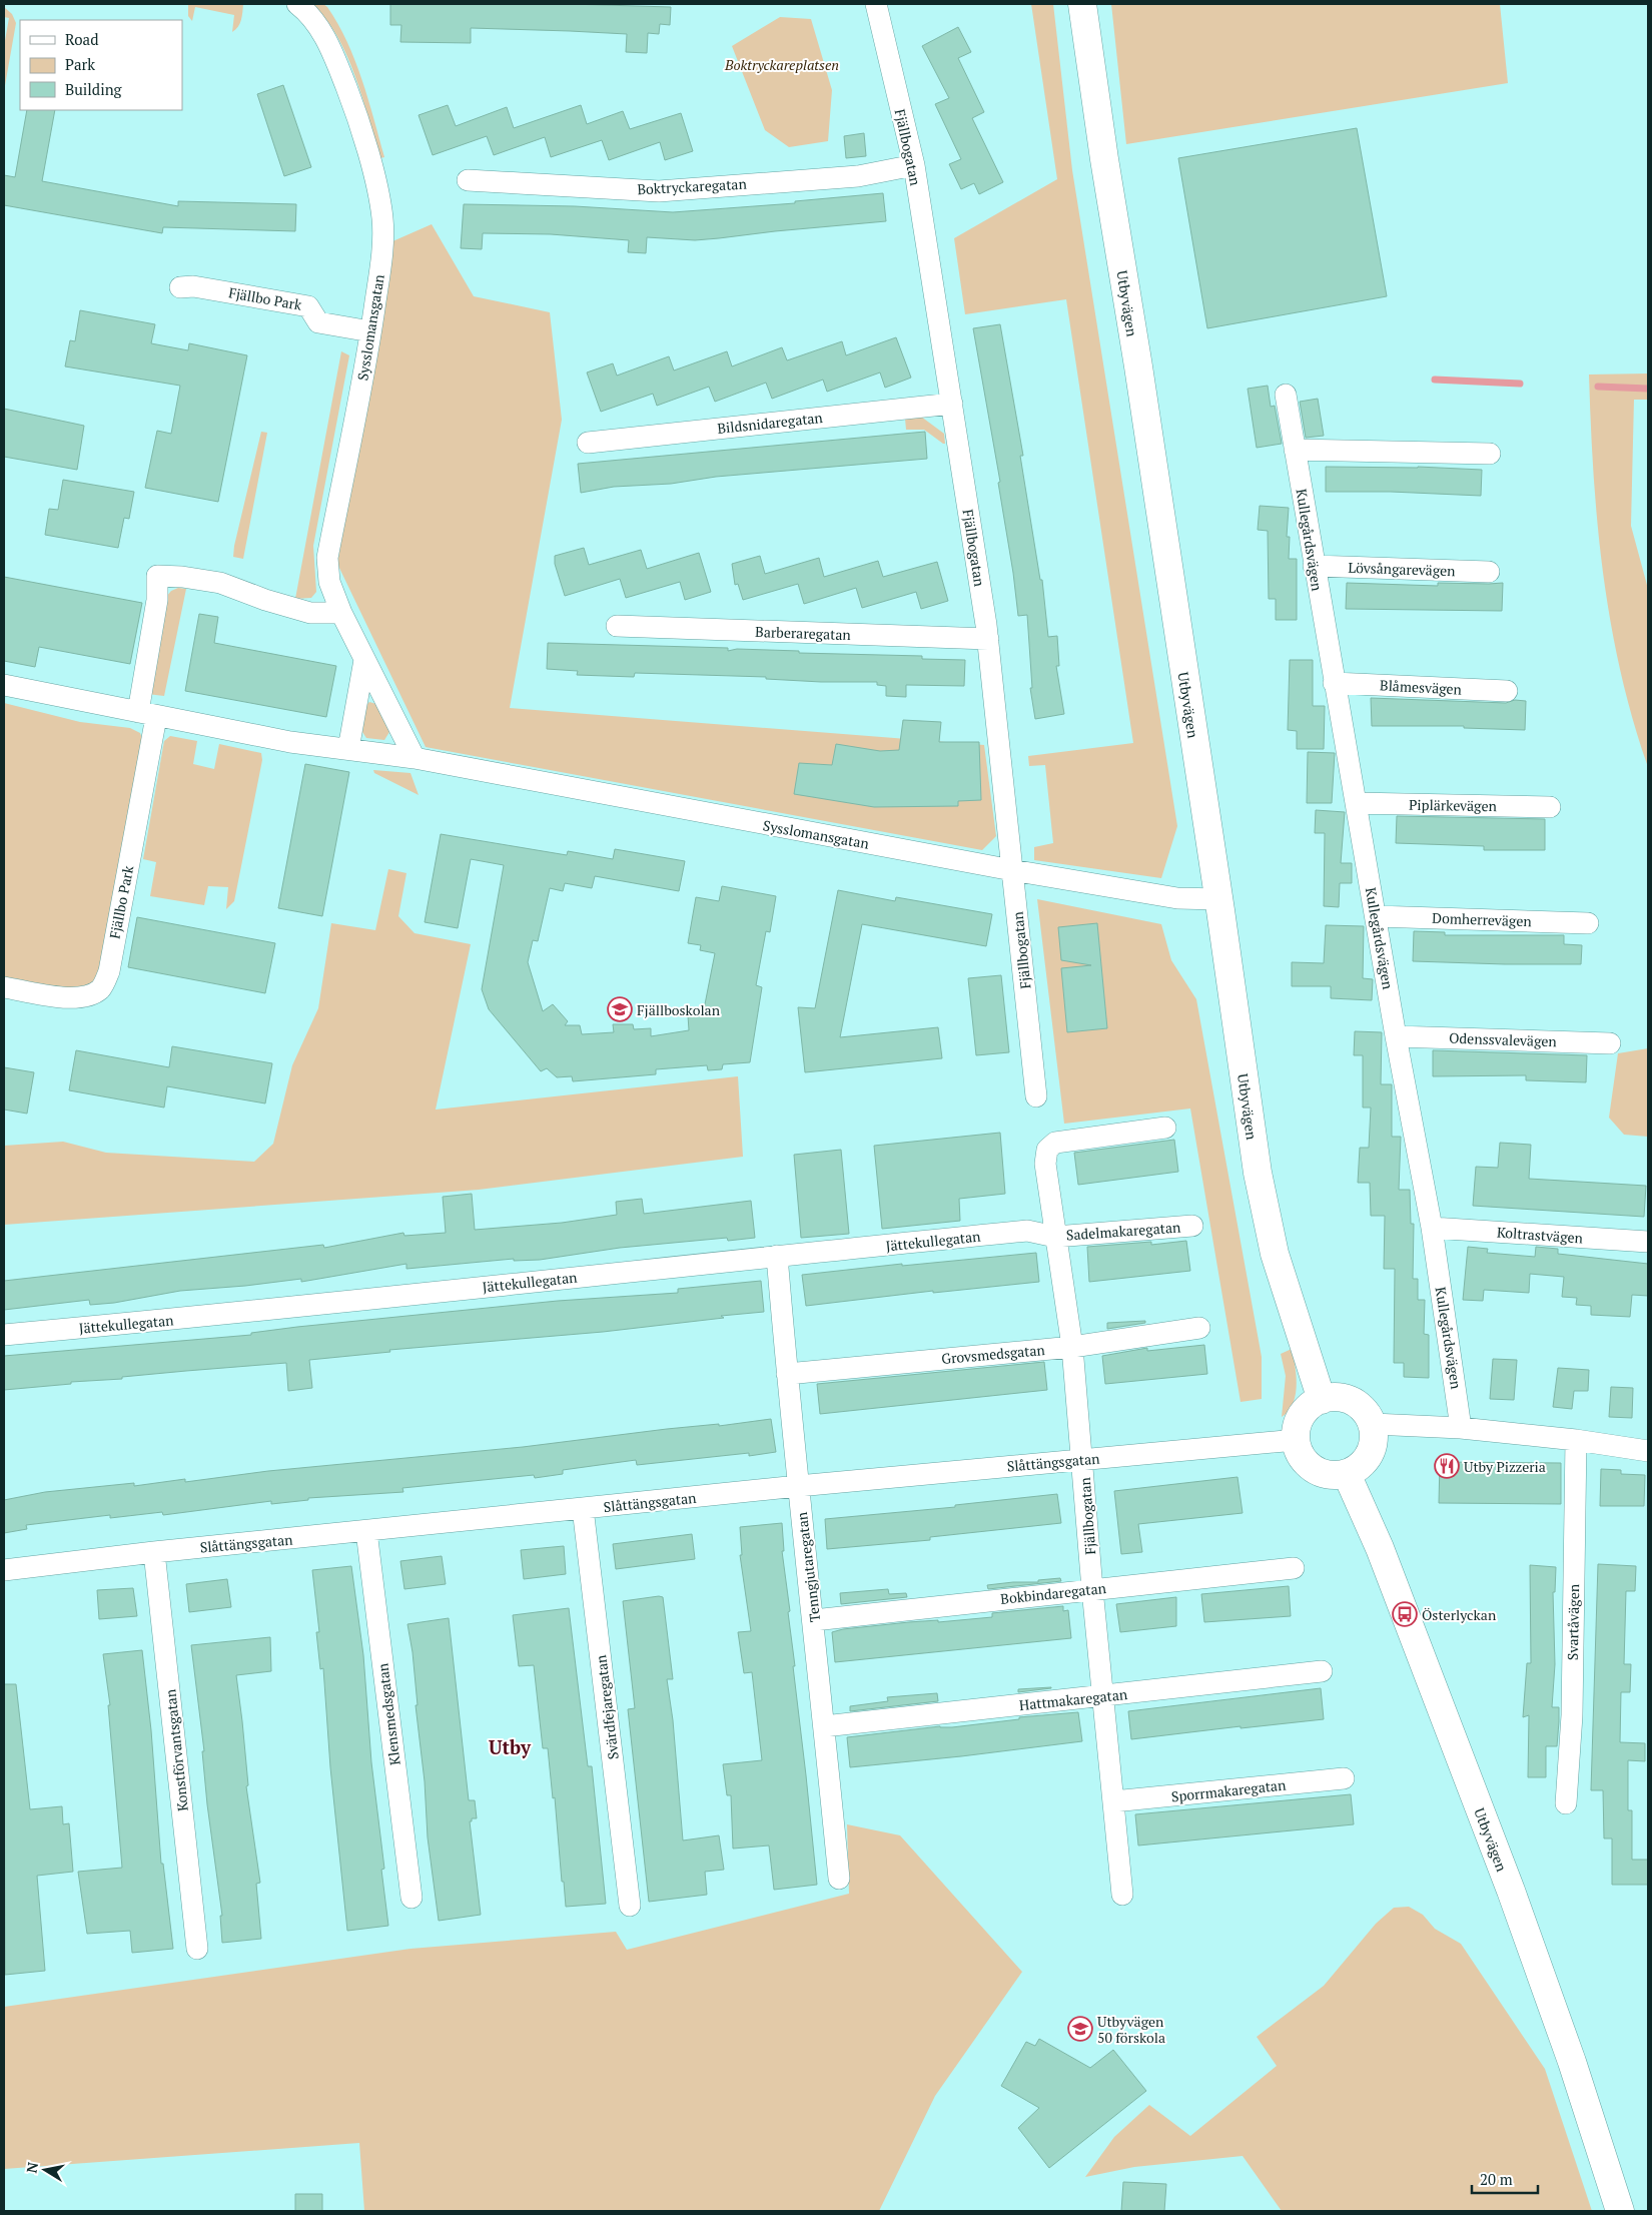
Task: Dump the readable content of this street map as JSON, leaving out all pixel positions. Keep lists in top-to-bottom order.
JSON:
{
  "streets": {
    "street": [
      "Fjällbogatan",
      "Boktryckaregatan",
      "Fjällbo Park",
      "Utbyvägen",
      "Sysslomansgatan",
      "Bildsnidaregatan",
      "Kullegårdsvägen",
      "Lövsångarevägen",
      "Barberaregatan",
      "Blåmesvägen",
      "Piplärkevägen",
      "Domherrevägen",
      "Odenssvalevägen",
      "Sadelmakaregatan",
      "Koltrastvägen",
      "Jättekullegatan",
      "Grovsmedsgatan",
      "Slåttängsgatan",
      "Tenngjutaregatan",
      "Bokbindaregatan",
      "Svartåvägen",
      "Hattmakaregatan",
      "Svärdfejaregatan",
      "Klensmedsgatan",
      "Konstförvantsgatan",
      "Sporrmakaregatan"
    ]
  },
  "crossings": [
    ["Fjällbogatan", "Boktryckaregatan"],
    ["Fjällbogatan", "Sysslomansgatan"],
    ["Fjällbogatan", "Bildsnidaregatan"],
    ["Fjällbogatan", "Barberaregatan"],
    ["Fjällbogatan", "Sadelmakaregatan"],
    ["Fjällbogatan", "Jättekullegatan"],
    ["Fjällbogatan", "Grovsmedsgatan"],
    ["Fjällbogatan", "Slåttängsgatan"],
    ["Fjällbogatan", "Bokbindaregatan"],
    ["Fjällbogatan", "Hattmakaregatan"],
    ["Fjällbogatan", "Sporrmakaregatan"],
    ["Fjällbo Park", "Sysslomansgatan"],
    ["Utbyvägen", "Sysslomansgatan"],
    ["Utbyvägen", "Slåttängsgatan"],
    ["Kullegårdsvägen", "Lövsångarevägen"],
    ["Kullegårdsvägen", "Blåmesvägen"],
    ["Kullegårdsvägen", "Piplärkevägen"],
    ["Kullegårdsvägen", "Domherrevägen"],
    ["Kullegårdsvägen", "Odenssvalevägen"],
    ["Kullegårdsvägen", "Koltrastvägen"],
    ["Sadelmakaregatan", "Jättekullegatan"],
    ["Jättekullegatan", "Tenngjutaregatan"],
    ["Grovsmedsgatan", "Tenngjutaregatan"],
    ["Slåttängsgatan", "Tenngjutaregatan"],
    ["Slåttängsgatan", "Svärdfejaregatan"],
    ["Slåttängsgatan", "Klensmedsgatan"],
    ["Slåttängsgatan", "Konstförvantsgatan"],
    ["Tenngjutaregatan", "Bokbindaregatan"],
    ["Tenngjutaregatan", "Hattmakaregatan"]
  ],
  "districts": ["Utby"],
  "parks": ["Boktryckareplatsen"],
  "places": {
    "school or university": ["Fjällboskolan", "Utbyvägen 50 förskola"],
    "restaurant": ["Utby Pizzeria"],
    "bus stop": ["Österlyckan"]
  },
  "legend": ["Road", "Park", "Building"],
  "scale_bar": "20 m",
  "north": "left"
}
